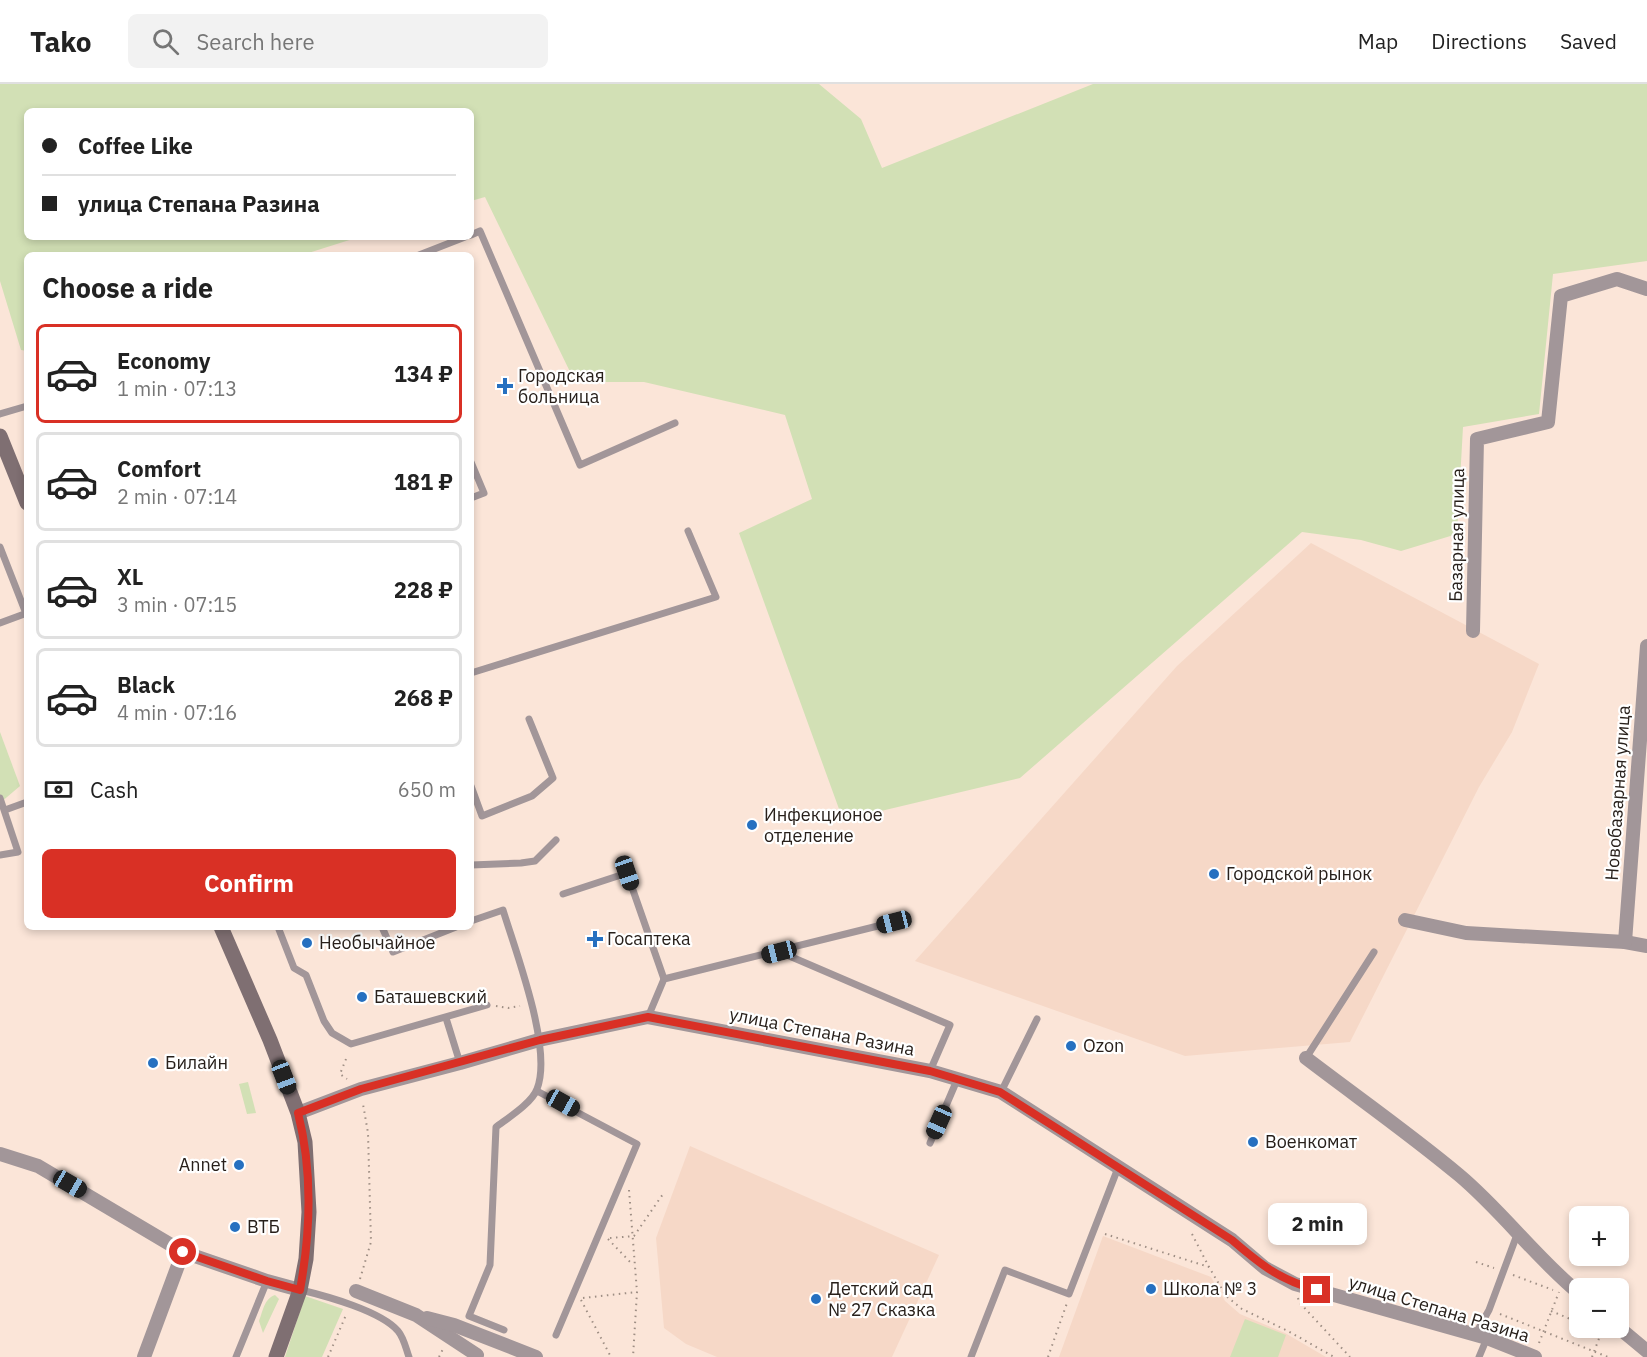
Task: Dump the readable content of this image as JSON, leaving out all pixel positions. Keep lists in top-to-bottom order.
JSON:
{
  "streets": {
    "street": ["Базарная улица", "Новобазарная улица", "улица Степана Разина"]
  },
  "places": {
    "health": ["Городская больница", "Госаптека"],
    "other": [
      "Инфекционое отделение",
      "Городской рынок",
      "Необычайное",
      "Баташевский",
      "Ozon",
      "Билайн",
      "Военкомат",
      "Annet",
      "ВТБ",
      "Школа № 3",
      "Детский сад № 27 Сказка"
    ]
  },
  "page": {
    "header": "Tako",
    "search": "Search here",
    "nav": ["Map", "Directions", "Saved"],
    "banner": ["Coffee Like", "улица Степана Разина"],
    "heading": "Choose a ride",
    "list": [
      {
        "name": "Economy",
        "note": "1 min · 07:13",
        "value": "134 ₽"
      },
      {
        "name": "Comfort",
        "note": "2 min · 07:14",
        "value": "181 ₽"
      },
      {
        "name": "XL",
        "note": "3 min · 07:15",
        "value": "228 ₽"
      },
      {
        "name": "Black",
        "note": "4 min · 07:16",
        "value": "268 ₽"
      }
    ],
    "pay": ["Cash", "650 m"],
    "buttons": "Confirm",
    "bubble": "2 min",
    "map_buttons": ["+", "−"]
  }
}
